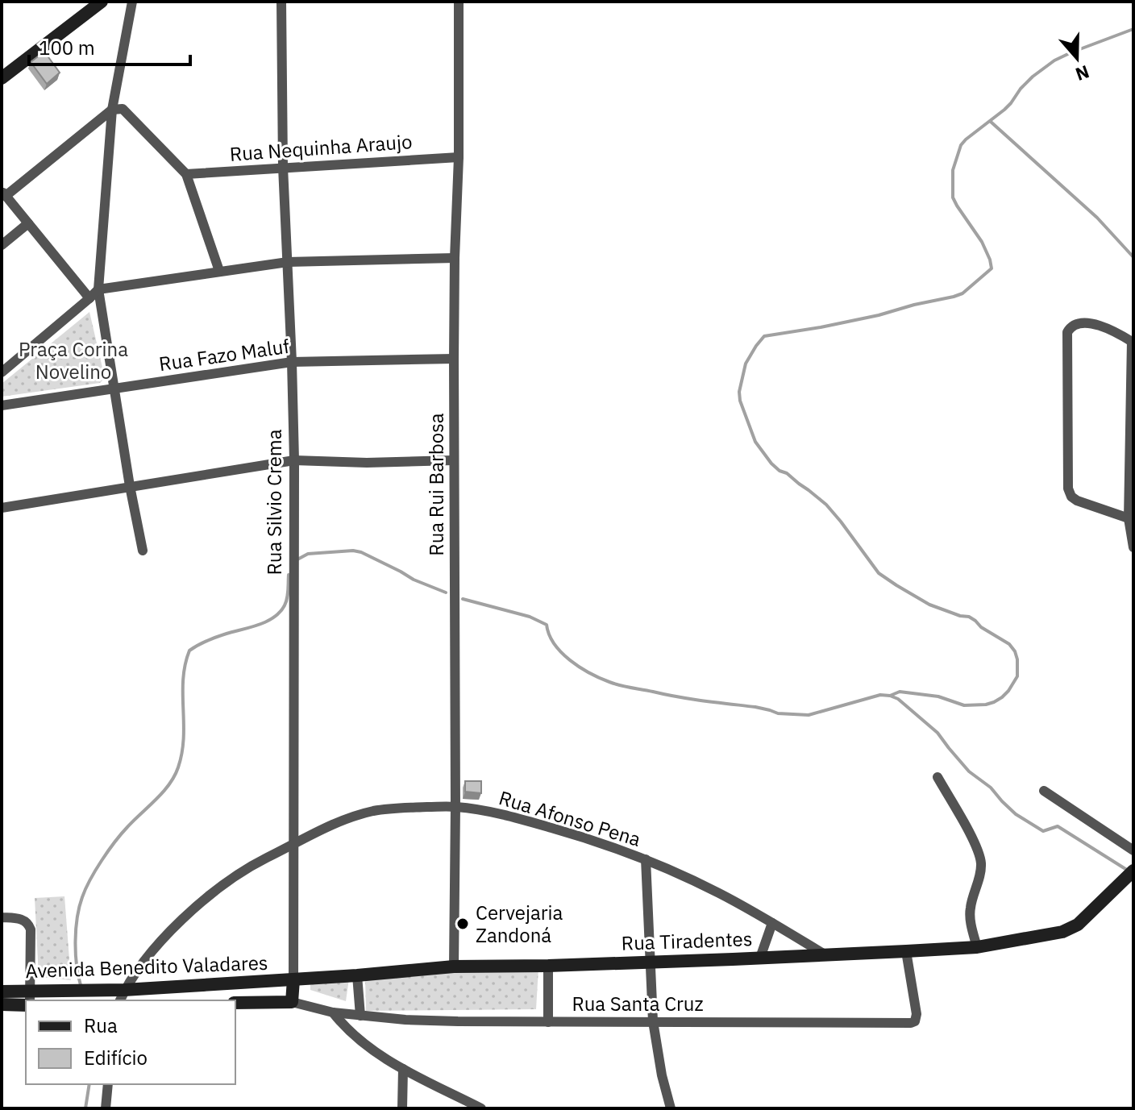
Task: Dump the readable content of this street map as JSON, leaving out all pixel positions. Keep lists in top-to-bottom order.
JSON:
{
  "streets": {
    "street": [
      "Rua Nequinha Araujo",
      "Rua Fazo Maluf",
      "Rua Rui Barbosa",
      "Rua Silvio Crema",
      "Rua Afonso Pena",
      "Rua Tiradentes",
      "Avenida Benedito Valadares",
      "Rua Santa Cruz"
    ]
  },
  "crossings": [
    ["Rua Nequinha Araujo", "Rua Rui Barbosa"],
    ["Rua Nequinha Araujo", "Rua Silvio Crema"],
    ["Rua Fazo Maluf", "Rua Rui Barbosa"],
    ["Rua Fazo Maluf", "Rua Silvio Crema"],
    ["Rua Rui Barbosa", "Rua Afonso Pena"],
    ["Rua Rui Barbosa", "Rua Tiradentes"],
    ["Rua Silvio Crema", "Rua Afonso Pena"],
    ["Rua Silvio Crema", "Rua Tiradentes"],
    ["Rua Silvio Crema", "Avenida Benedito Valadares"],
    ["Rua Silvio Crema", "Rua Santa Cruz"],
    ["Rua Afonso Pena", "Rua Tiradentes"],
    ["Rua Afonso Pena", "Avenida Benedito Valadares"],
    ["Rua Tiradentes", "Avenida Benedito Valadares"],
    ["Rua Tiradentes", "Rua Santa Cruz"],
    ["Avenida Benedito Valadares", "Rua Santa Cruz"]
  ],
  "parks": ["Praça Corina Novelino"],
  "places": ["Cervejaria Zandoná"],
  "legend": ["Rua", "Edifício"],
  "scale_bar": "100 m",
  "north": "bottom"
}
